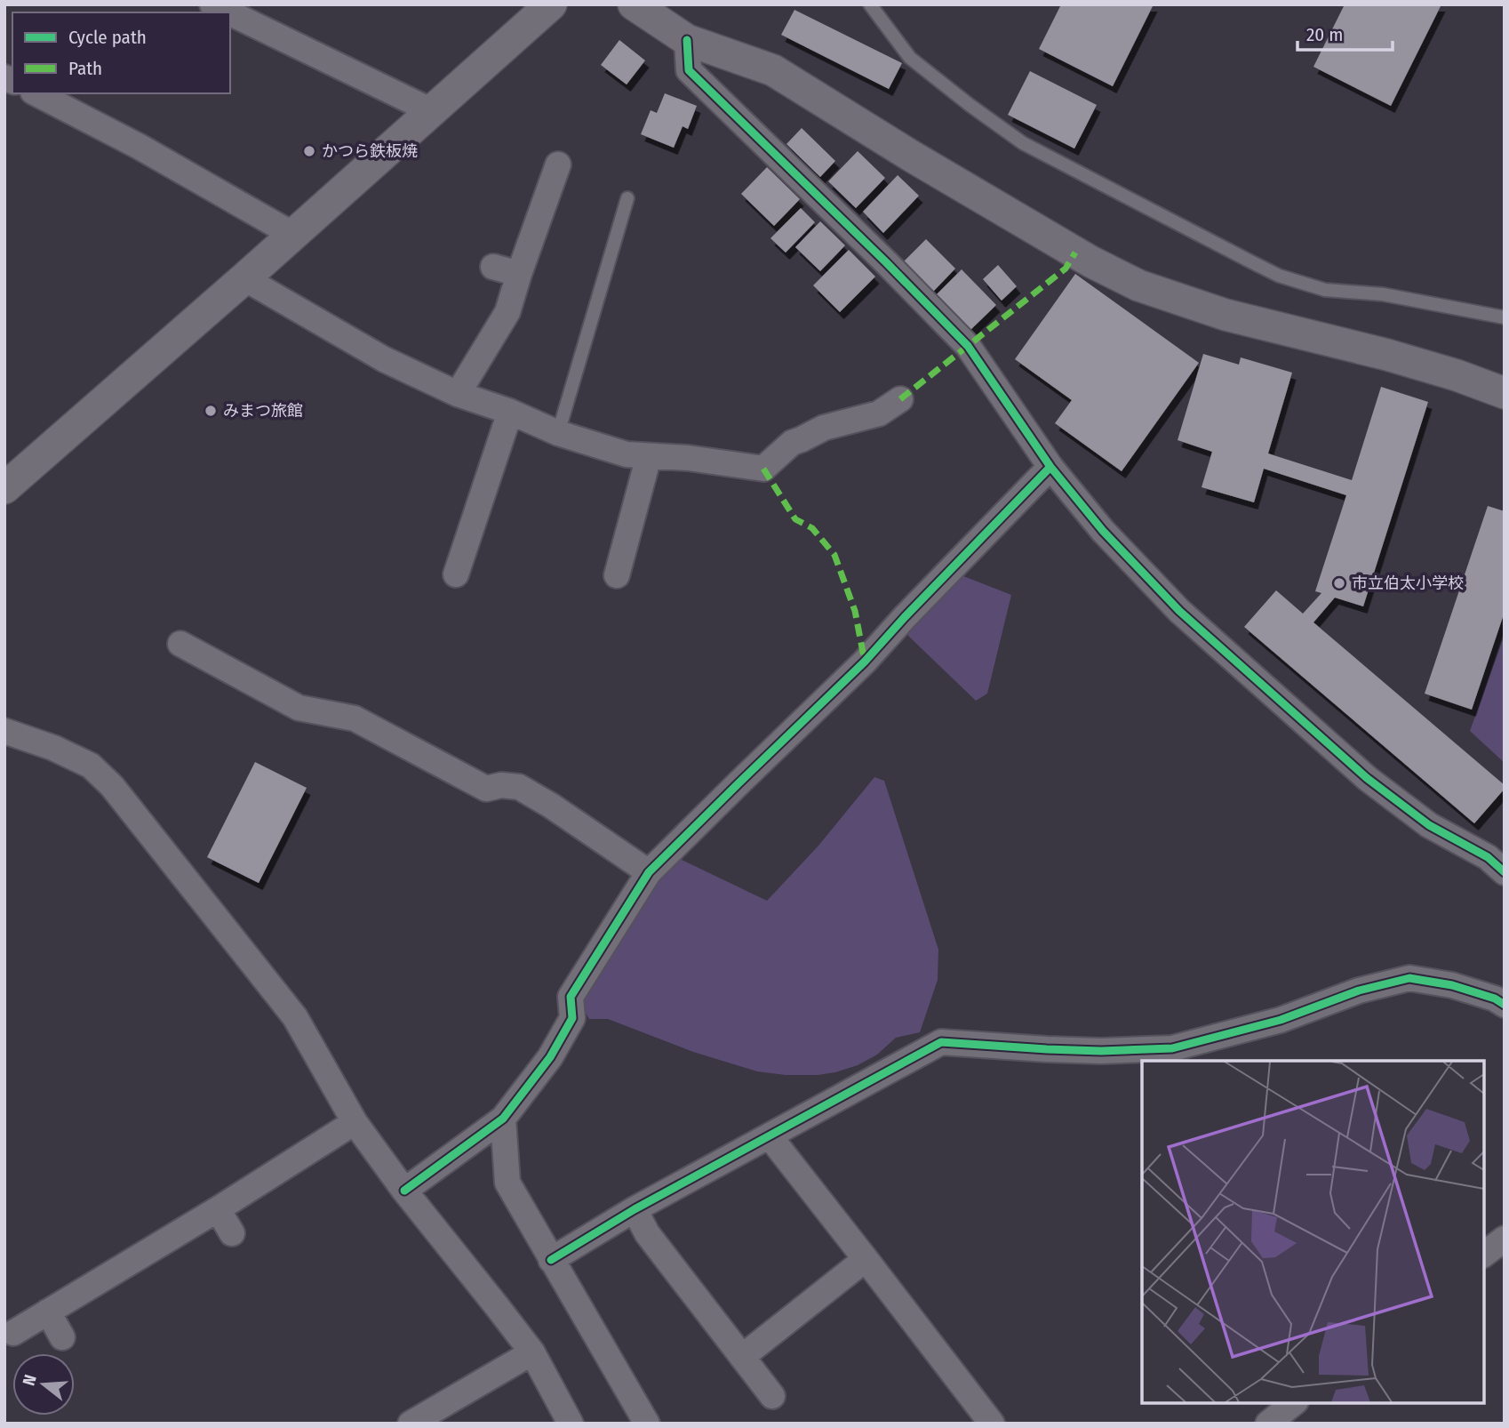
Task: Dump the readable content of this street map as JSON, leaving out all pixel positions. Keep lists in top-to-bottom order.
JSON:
{
  "places": ["かつら鉄板焼", "みまつ旅館", "市立伯太小学校"],
  "legend": ["Cycle path", "Path"],
  "scale_bar": "20 m",
  "north": "left"
}
